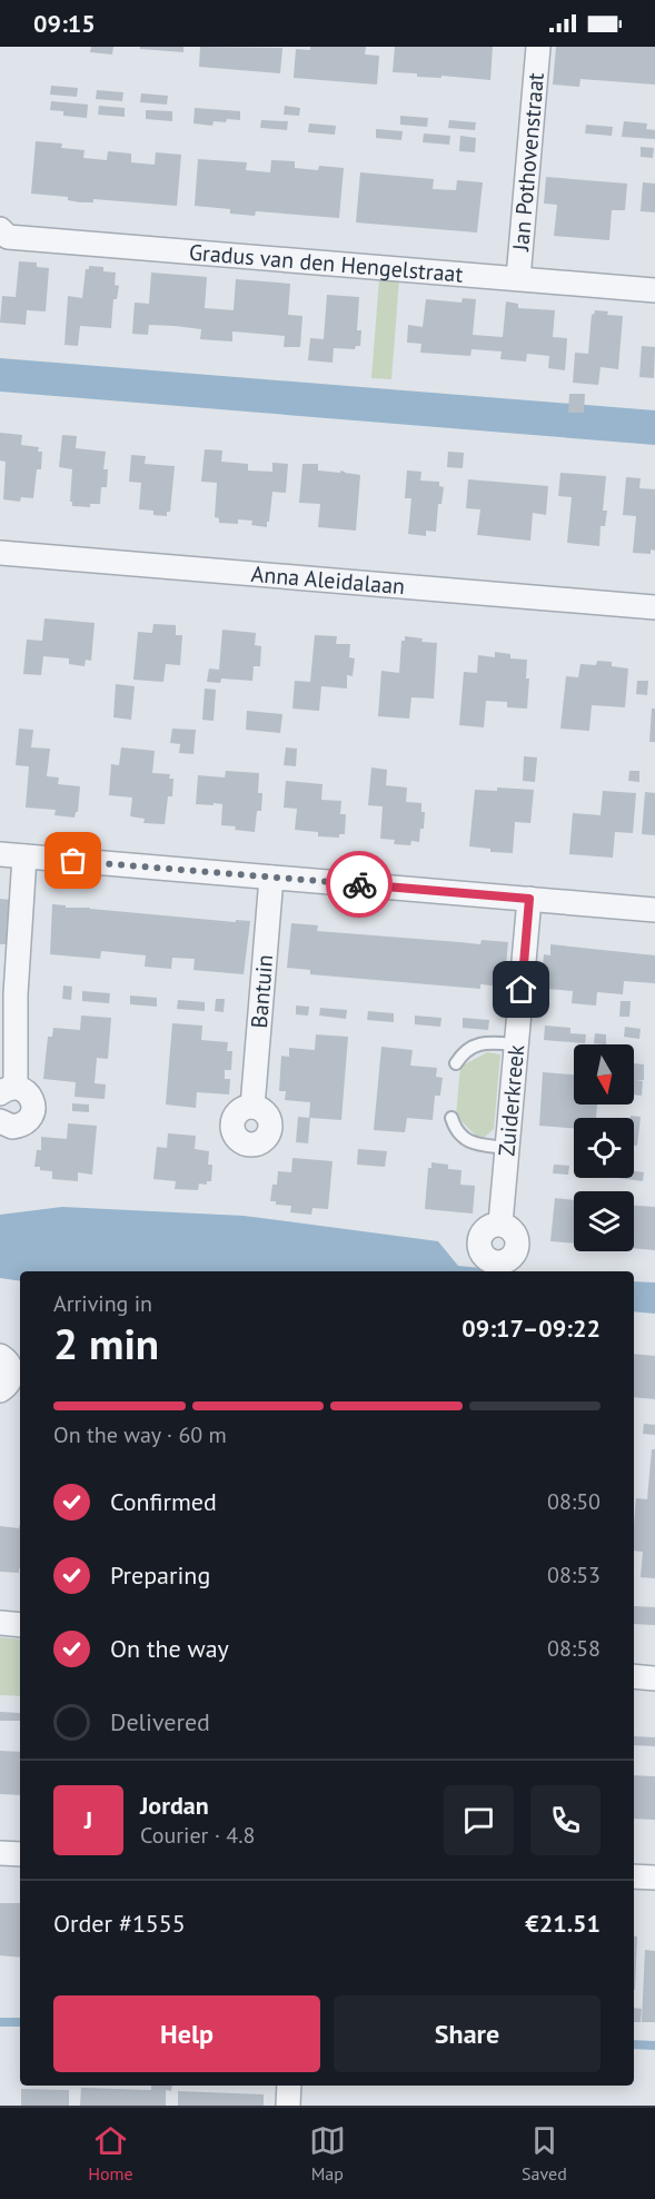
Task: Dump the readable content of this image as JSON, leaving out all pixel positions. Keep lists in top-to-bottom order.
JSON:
{
  "streets": {
    "street": [
      "Jan Pothovenstraat",
      "Gradus van den Hengelstraat",
      "Anna Aleidalaan",
      "Bantuin",
      "Zuiderkreek"
    ]
  },
  "crossings": [
    ["Jan Pothovenstraat", "Gradus van den Hengelstraat"]
  ],
  "north": "bottom",
  "page": {
    "status": "09:15",
    "heading": ["2 min", "Arriving in", "09:17–09:22"],
    "panel": [
      "Jordan",
      "Courier · 4.8",
      "Order #1555",
      "€21.51"
    ],
    "bar": "On the way · 60 m",
    "list": [
      ["Confirmed", "08:50"],
      ["Preparing", "08:53"],
      ["On the way", "08:58"],
      "Delivered"
    ],
    "round": "J",
    "buttons": ["Help", "Share"],
    "tabs": ["Home", "Map", "Saved"]
  }
}
